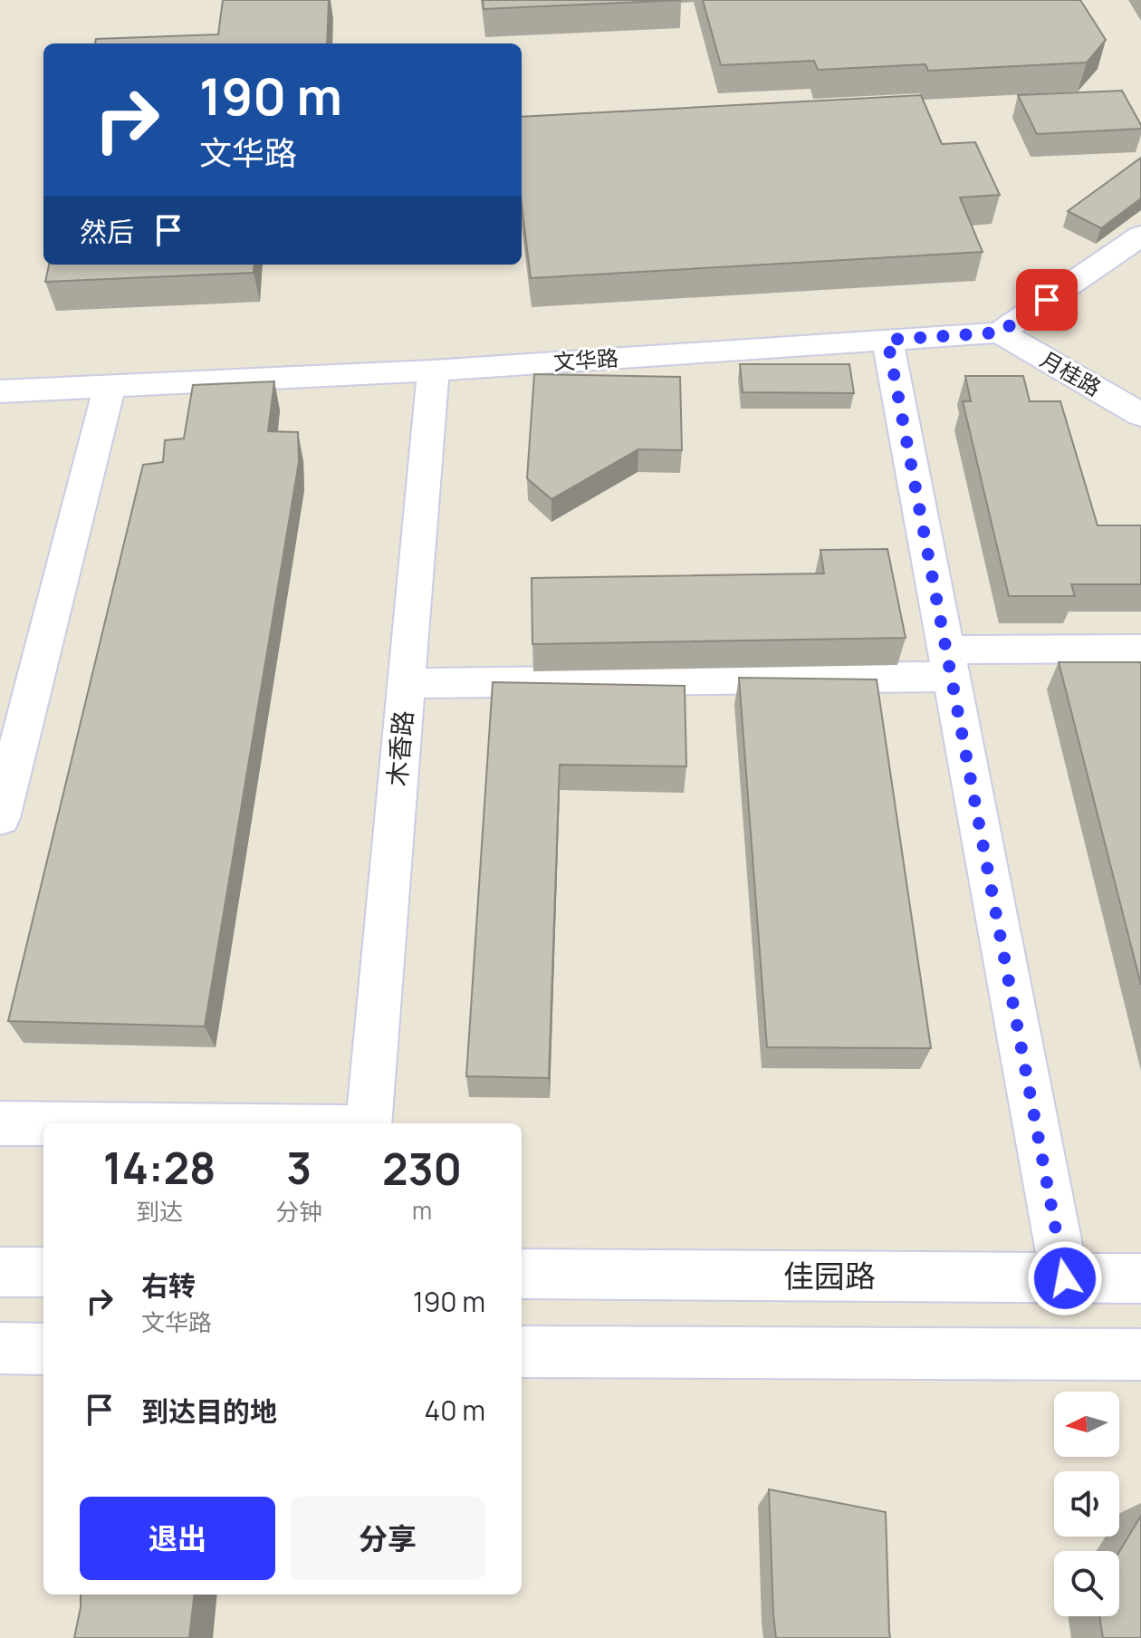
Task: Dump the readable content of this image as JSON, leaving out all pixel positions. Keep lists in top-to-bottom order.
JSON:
{
  "streets": {
    "street": [
      "文华路",
      "月桂路",
      "木香路",
      "佳园路"
    ]
  },
  "crossings": [
    ["文华路", "月桂路"],
    ["文华路", "木香路"]
  ],
  "north": "left",
  "page": {
    "turn": ["190 m", "文华路"],
    "then": "然后",
    "eta": [
      "14:28",
      "到达",
      "3",
      "分钟",
      "230",
      "m"
    ],
    "list": [
      {
        "name": "右转",
        "note": "文华路",
        "value": "190 m"
      },
      {
        "name": "到达目的地",
        "value": "40 m"
      }
    ],
    "buttons": ["退出", "分享"]
  }
}
